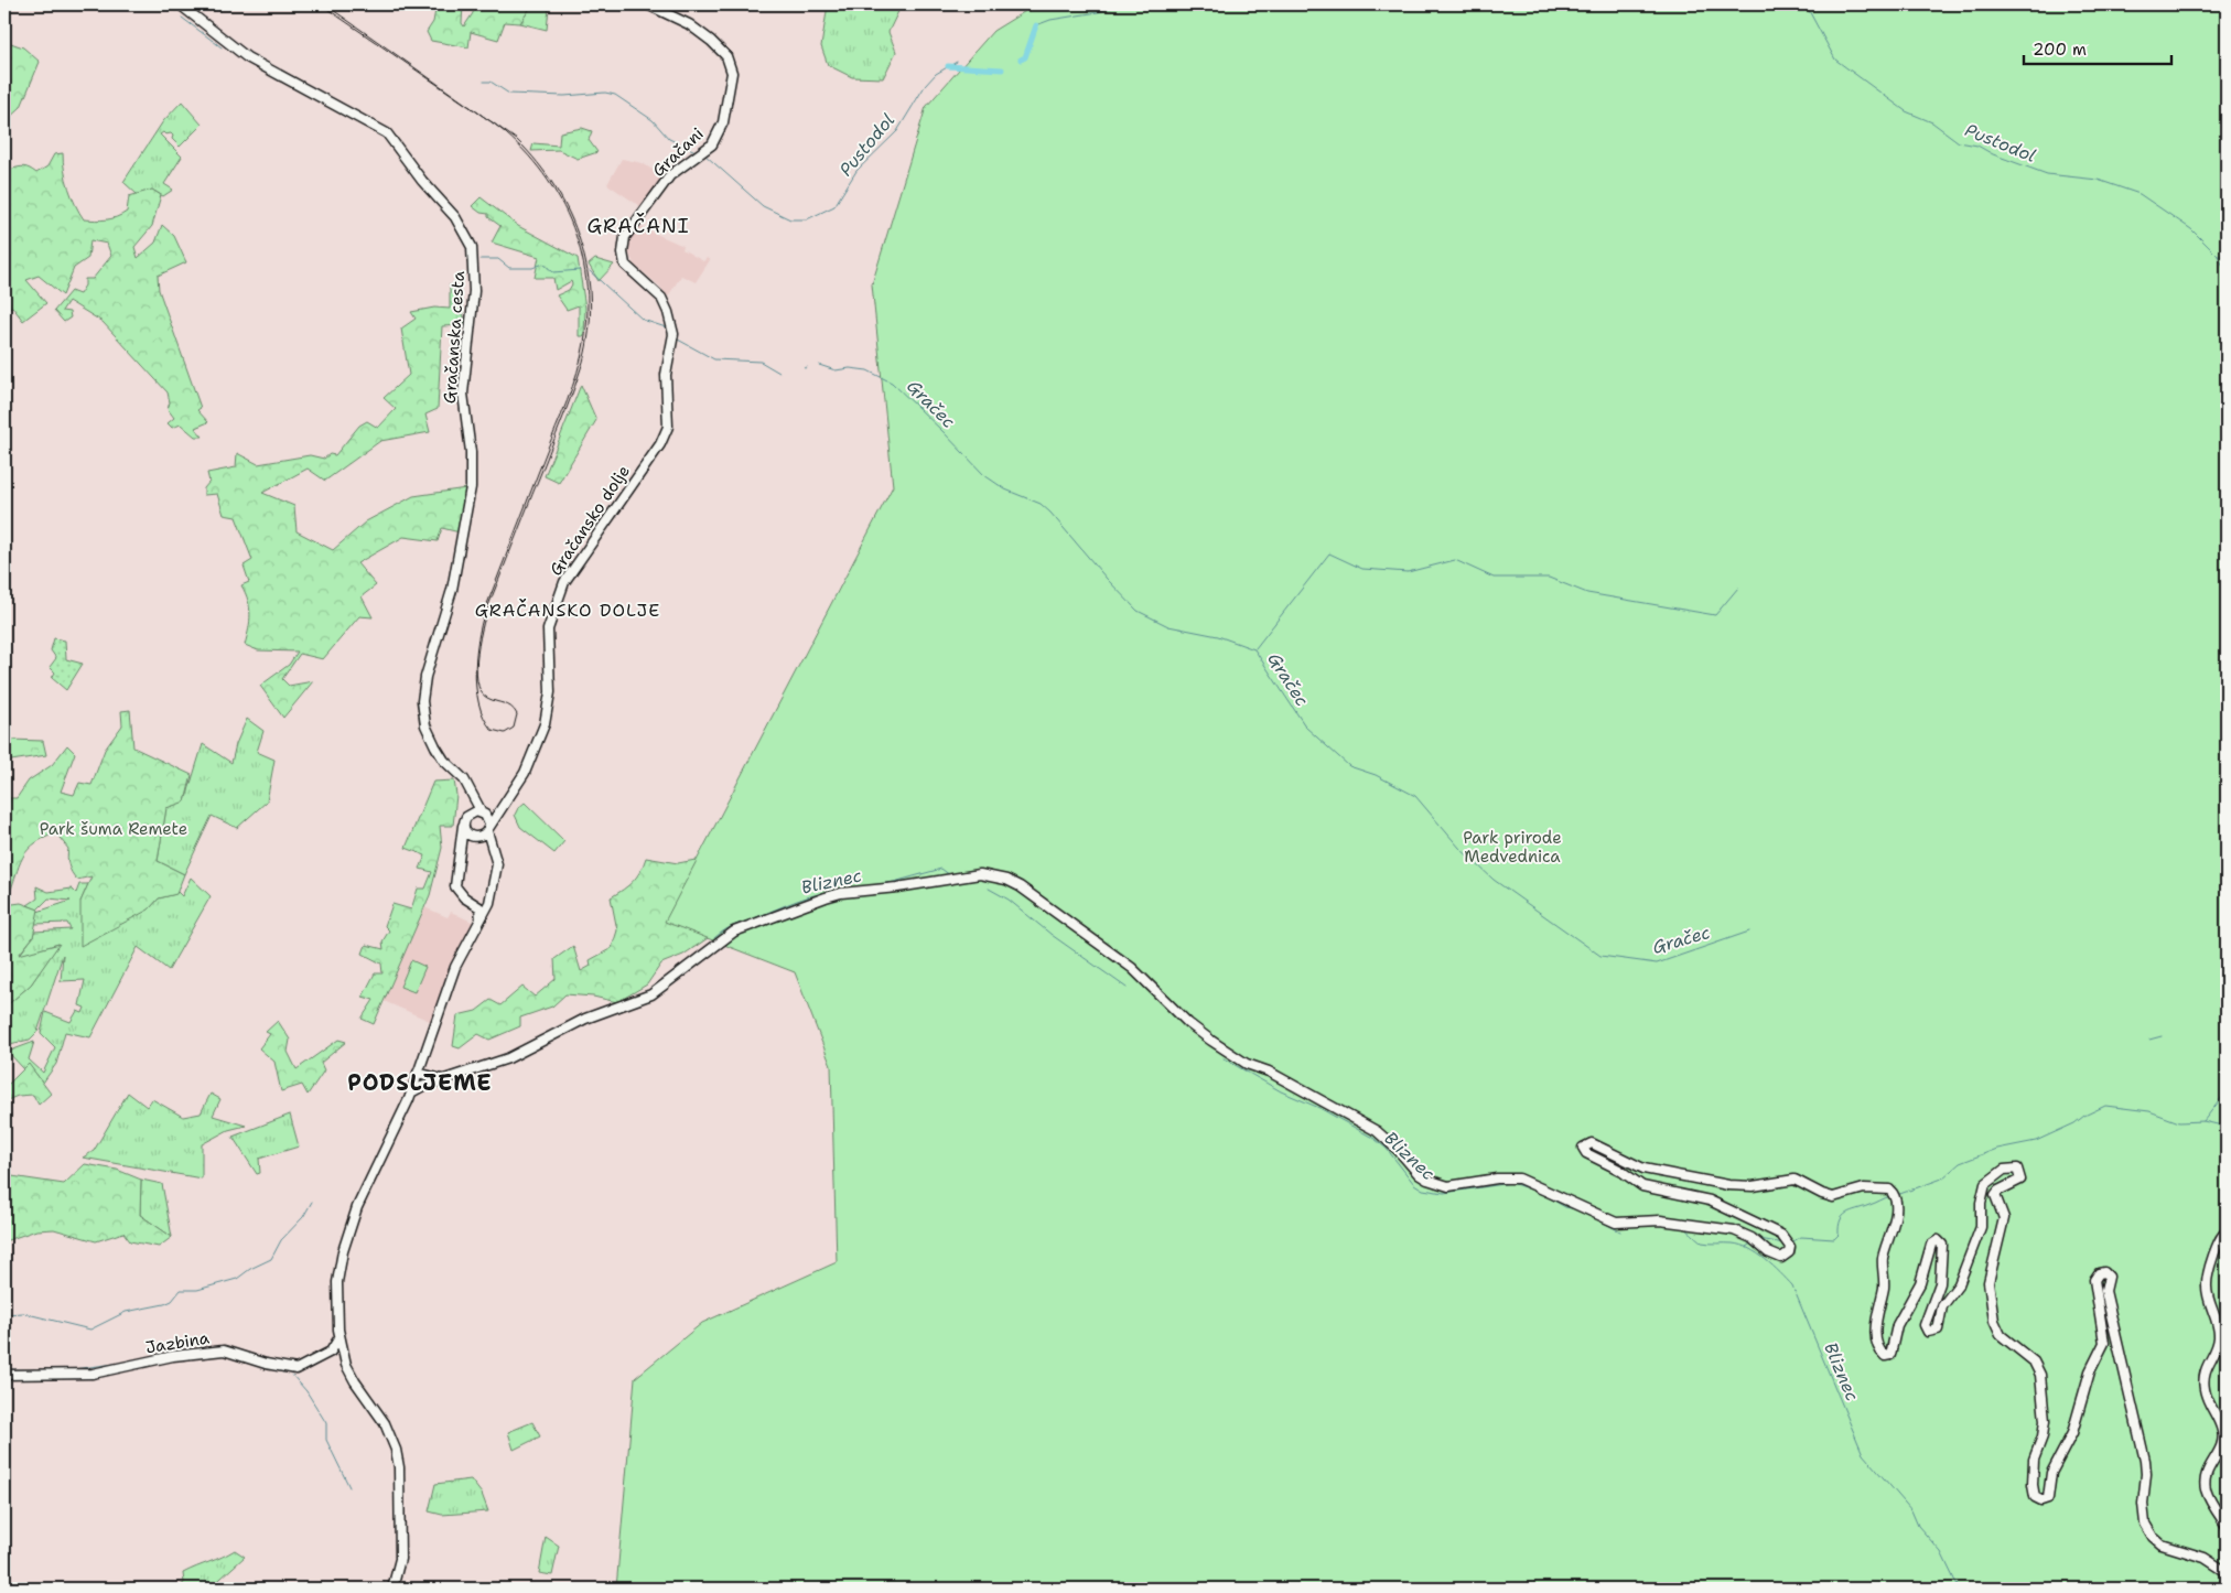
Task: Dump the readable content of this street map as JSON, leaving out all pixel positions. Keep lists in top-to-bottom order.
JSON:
{
  "streets": {
    "main road": [
      "Gračani",
      "Gračanska cesta",
      "Gračansko dolje",
      "Jazbina"
    ]
  },
  "crossings": [
    ["Gračani", "Gračansko dolje"],
    ["Gračanska cesta", "Gračansko dolje"]
  ],
  "districts": ["GRAČANI", "GRAČANSKO DOLJE", "PODSLJEME"],
  "water": ["Pustodol", "Gračec", "Bliznec"],
  "parks": ["Park šuma Remete", "Park prirode Medvednica"],
  "scale_bar": "200 m"
}
